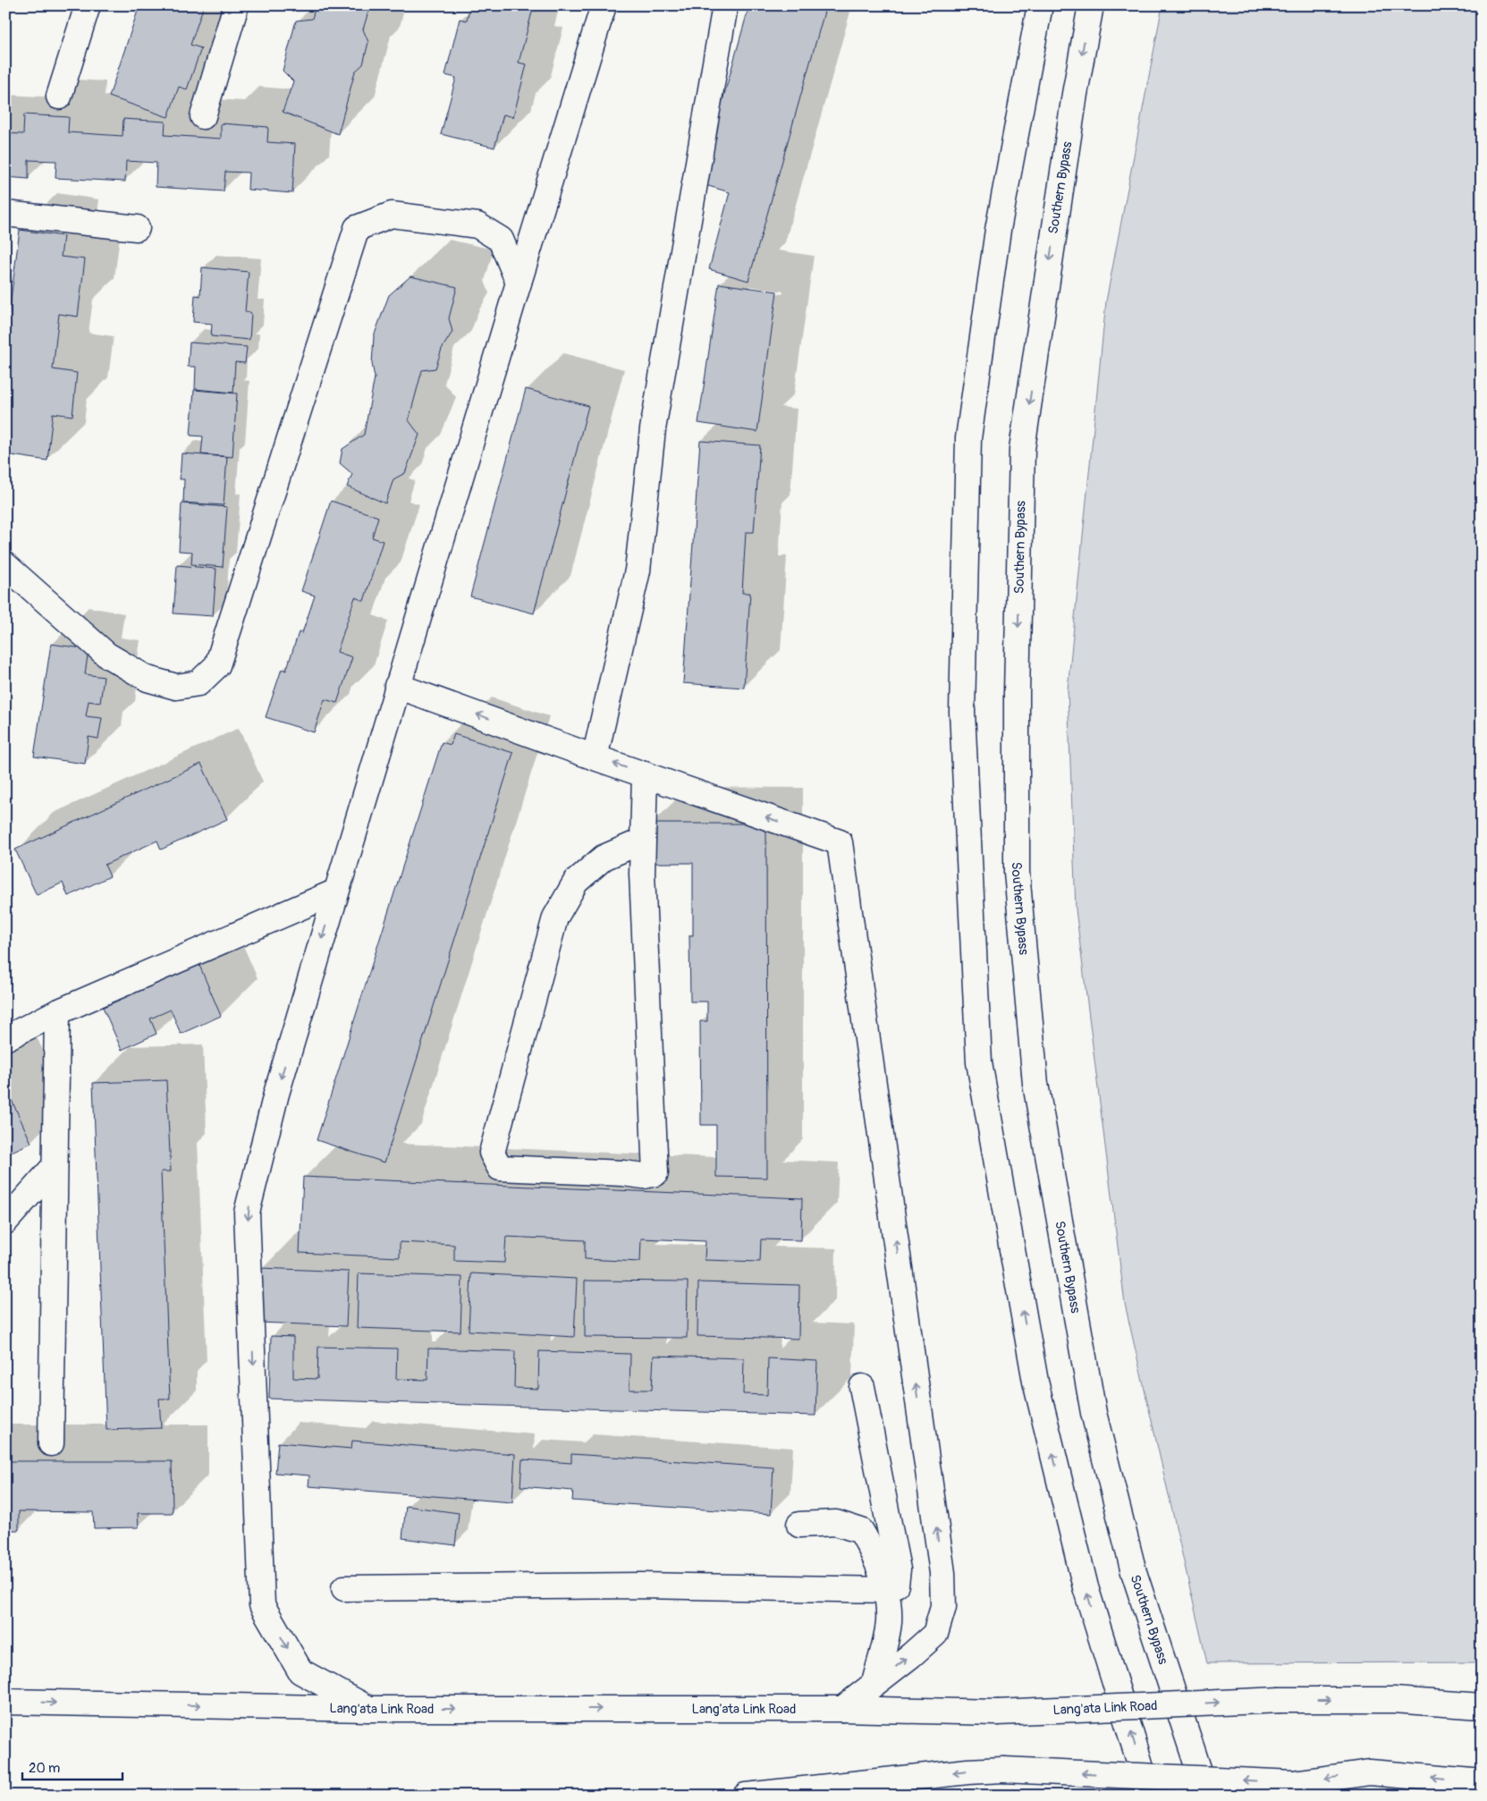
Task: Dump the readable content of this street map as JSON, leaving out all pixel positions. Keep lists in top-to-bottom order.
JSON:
{
  "streets": {
    "main road": ["Southern Bypass", "Lang'ata Link Road"]
  },
  "scale_bar": "20 m"
}
